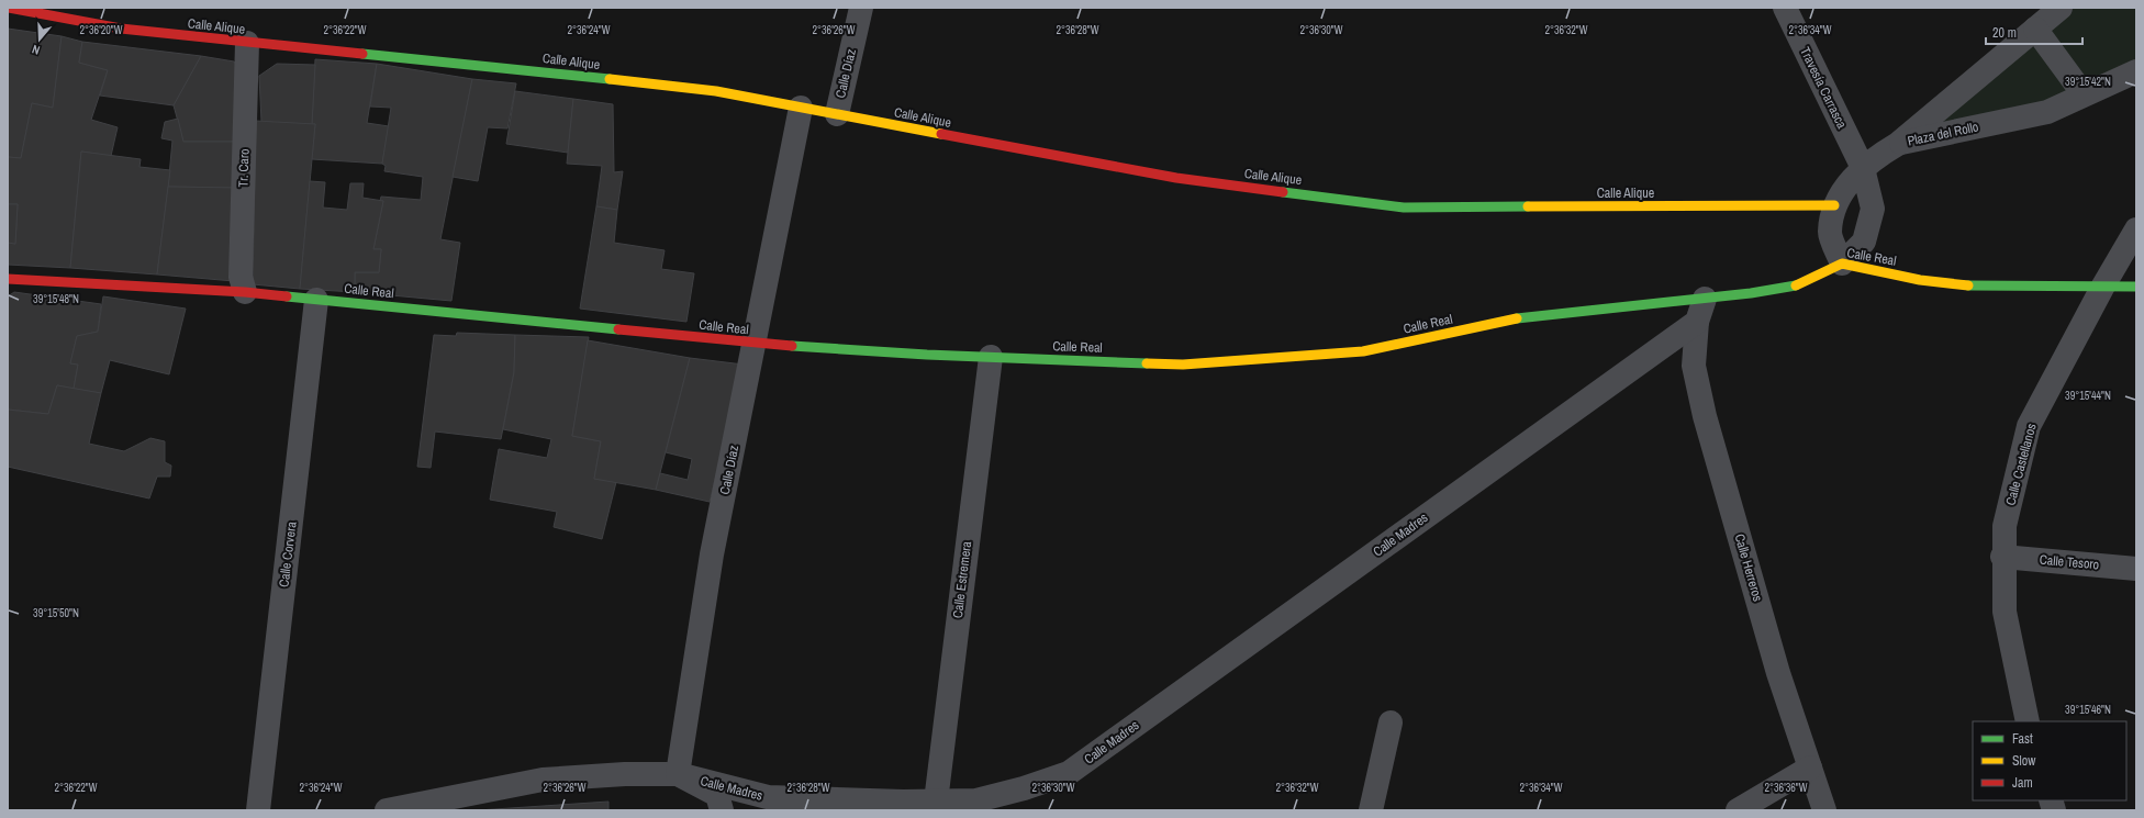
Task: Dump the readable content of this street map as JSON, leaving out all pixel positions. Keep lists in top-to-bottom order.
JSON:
{
  "streets": {
    "street": [
      "Calle Alique",
      "Calle Díaz",
      "Travesía Carrasca",
      "Plaza del Rollo",
      "Tr. Caro",
      "Calle Real",
      "Calle Castellanos",
      "Calle Madres",
      "Calle Corvera",
      "Calle Tesoro",
      "Calle Herreros",
      "Calle Estremera"
    ]
  },
  "crossings": [
    ["Calle Alique", "Calle Díaz"],
    ["Calle Alique", "Tr. Caro"],
    ["Calle Díaz", "Calle Real"],
    ["Calle Díaz", "Calle Madres"],
    ["Travesía Carrasca", "Calle Real"],
    ["Tr. Caro", "Calle Real"],
    ["Calle Real", "Calle Castellanos"],
    ["Calle Real", "Calle Corvera"],
    ["Calle Real", "Calle Estremera"],
    ["Calle Castellanos", "Calle Tesoro"],
    ["Calle Madres", "Calle Herreros"],
    ["Calle Madres", "Calle Estremera"]
  ],
  "legend": ["Fast", "Slow", "Jam"],
  "scale_bar": "20 m",
  "north": "bottom",
  "coordinates": [
    "2°36'20\"W",
    "2°36'22\"W",
    "2°36'24\"W",
    "2°36'26\"W",
    "2°36'28\"W",
    "2°36'30\"W",
    "2°36'32\"W",
    "2°36'34\"W",
    "39°15'42\"N",
    "39°15'48\"N",
    "39°15'44\"N",
    "39°15'50\"N",
    "39°15'46\"N",
    "2°36'36\"W"
  ]
}
